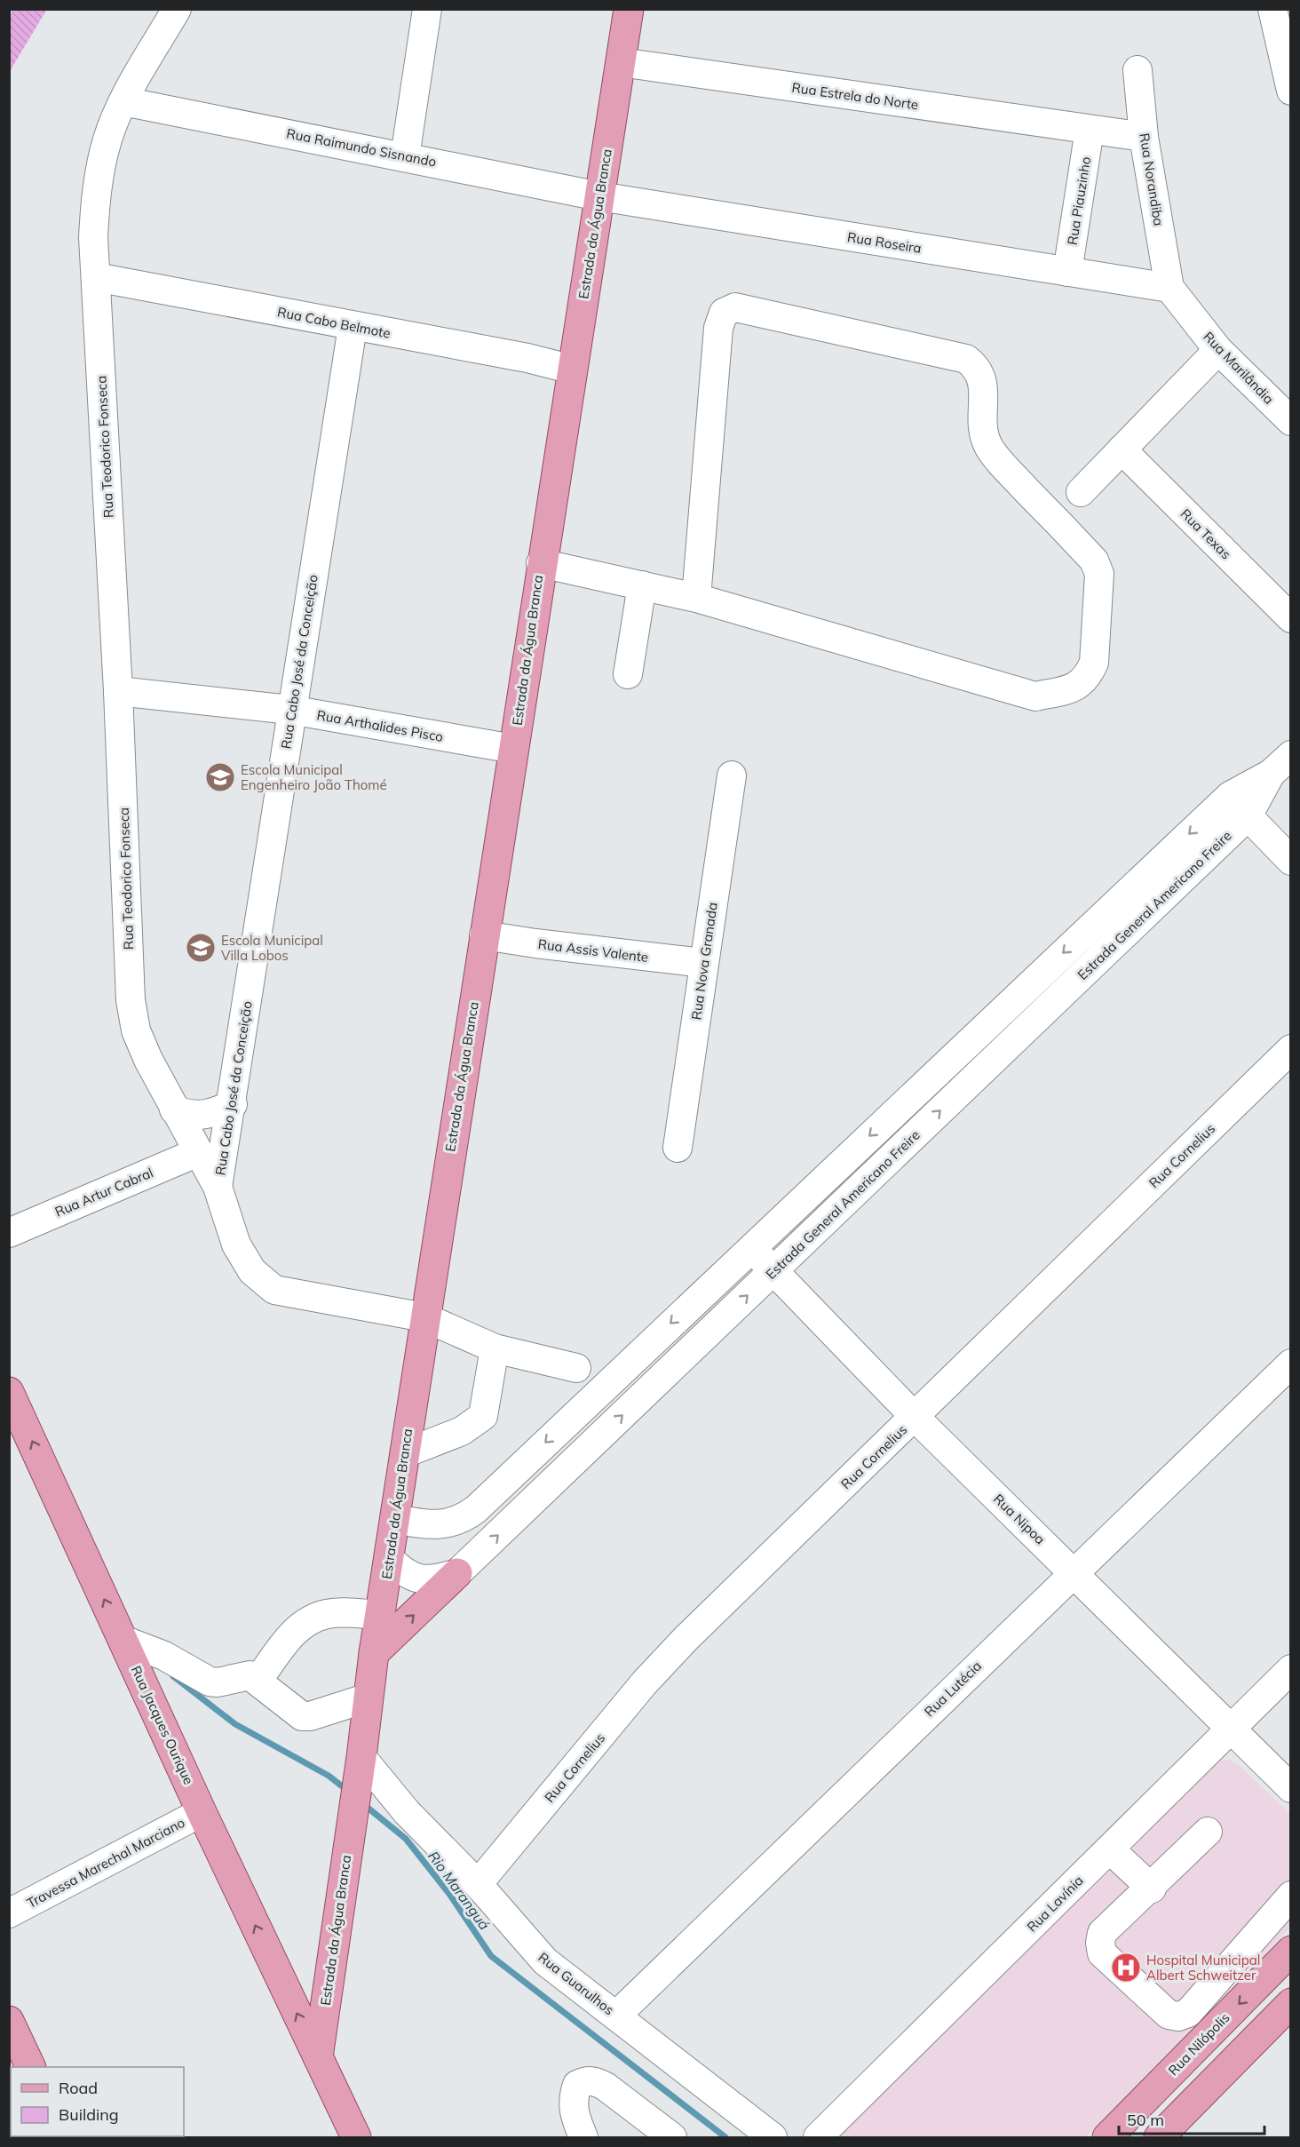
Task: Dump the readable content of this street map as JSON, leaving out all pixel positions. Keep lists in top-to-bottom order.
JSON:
{
  "streets": {
    "main road": ["Estrada da Água Branca", "Rua Jacques Ourique", "Rua Nilópolis"],
    "street": [
      "Rua Estrela do Norte",
      "Rua Raimundo Sisnando",
      "Rua Norandiba",
      "Rua Piauzinho",
      "Rua Roseira",
      "Rua Cabo Belmote",
      "Rua Marilândia",
      "Rua Teodorico Fonseca",
      "Rua Texas",
      "Rua Cabo José da Conceição",
      "Rua Arthalides Pisco",
      "Estrada General Americano Freire",
      "Rua Assis Valente",
      "Rua Nova Granada",
      "Rua Cornelius",
      "Rua Artur Cabral",
      "Rua Nipoa",
      "Rua Lutécia",
      "Travessa Marechal Marciano",
      "Rua Lavínia",
      "Rua Guarulhos"
    ]
  },
  "crossings": [
    ["Rua Estrela do Norte", "Rua Norandiba"],
    ["Rua Estrela do Norte", "Rua Piauzinho"],
    ["Rua Estrela do Norte", "Estrada da Água Branca"],
    ["Rua Raimundo Sisnando", "Estrada da Água Branca"],
    ["Rua Raimundo Sisnando", "Rua Roseira"],
    ["Rua Raimundo Sisnando", "Rua Teodorico Fonseca"],
    ["Rua Norandiba", "Rua Roseira"],
    ["Rua Norandiba", "Rua Marilândia"],
    ["Rua Piauzinho", "Rua Roseira"],
    ["Estrada da Água Branca", "Rua Roseira"],
    ["Estrada da Água Branca", "Rua Cabo Belmote"],
    ["Estrada da Água Branca", "Rua Teodorico Fonseca"],
    ["Estrada da Água Branca", "Rua Arthalides Pisco"],
    ["Estrada da Água Branca", "Estrada General Americano Freire"],
    ["Estrada da Água Branca", "Rua Assis Valente"],
    ["Estrada da Água Branca", "Rua Jacques Ourique"],
    ["Estrada da Água Branca", "Rua Guarulhos"],
    ["Rua Roseira", "Rua Marilândia"],
    ["Rua Cabo Belmote", "Rua Teodorico Fonseca"],
    ["Rua Cabo Belmote", "Rua Cabo José da Conceição"],
    ["Rua Teodorico Fonseca", "Rua Cabo José da Conceição"],
    ["Rua Teodorico Fonseca", "Rua Arthalides Pisco"],
    ["Rua Teodorico Fonseca", "Rua Artur Cabral"],
    ["Rua Cabo José da Conceição", "Rua Arthalides Pisco"],
    ["Estrada General Americano Freire", "Rua Nipoa"],
    ["Rua Assis Valente", "Rua Nova Granada"],
    ["Rua Cornelius", "Rua Nipoa"],
    ["Rua Cornelius", "Rua Guarulhos"],
    ["Rua Nipoa", "Rua Lutécia"],
    ["Rua Nipoa", "Rua Lavínia"],
    ["Rua Lutécia", "Rua Guarulhos"],
    ["Rua Jacques Ourique", "Travessa Marechal Marciano"]
  ],
  "one_way": ["Rua Jacques Ourique"],
  "water": ["Rio Maranguá"],
  "places": {
    "school or university": ["Escola Municipal Engenheiro João Thomé", "Escola Municipal Villa Lobos"],
    "hospital": ["Hospital Municipal Albert Schweitzer"]
  },
  "legend": ["Road", "Building"],
  "scale_bar": "50 m"
}
